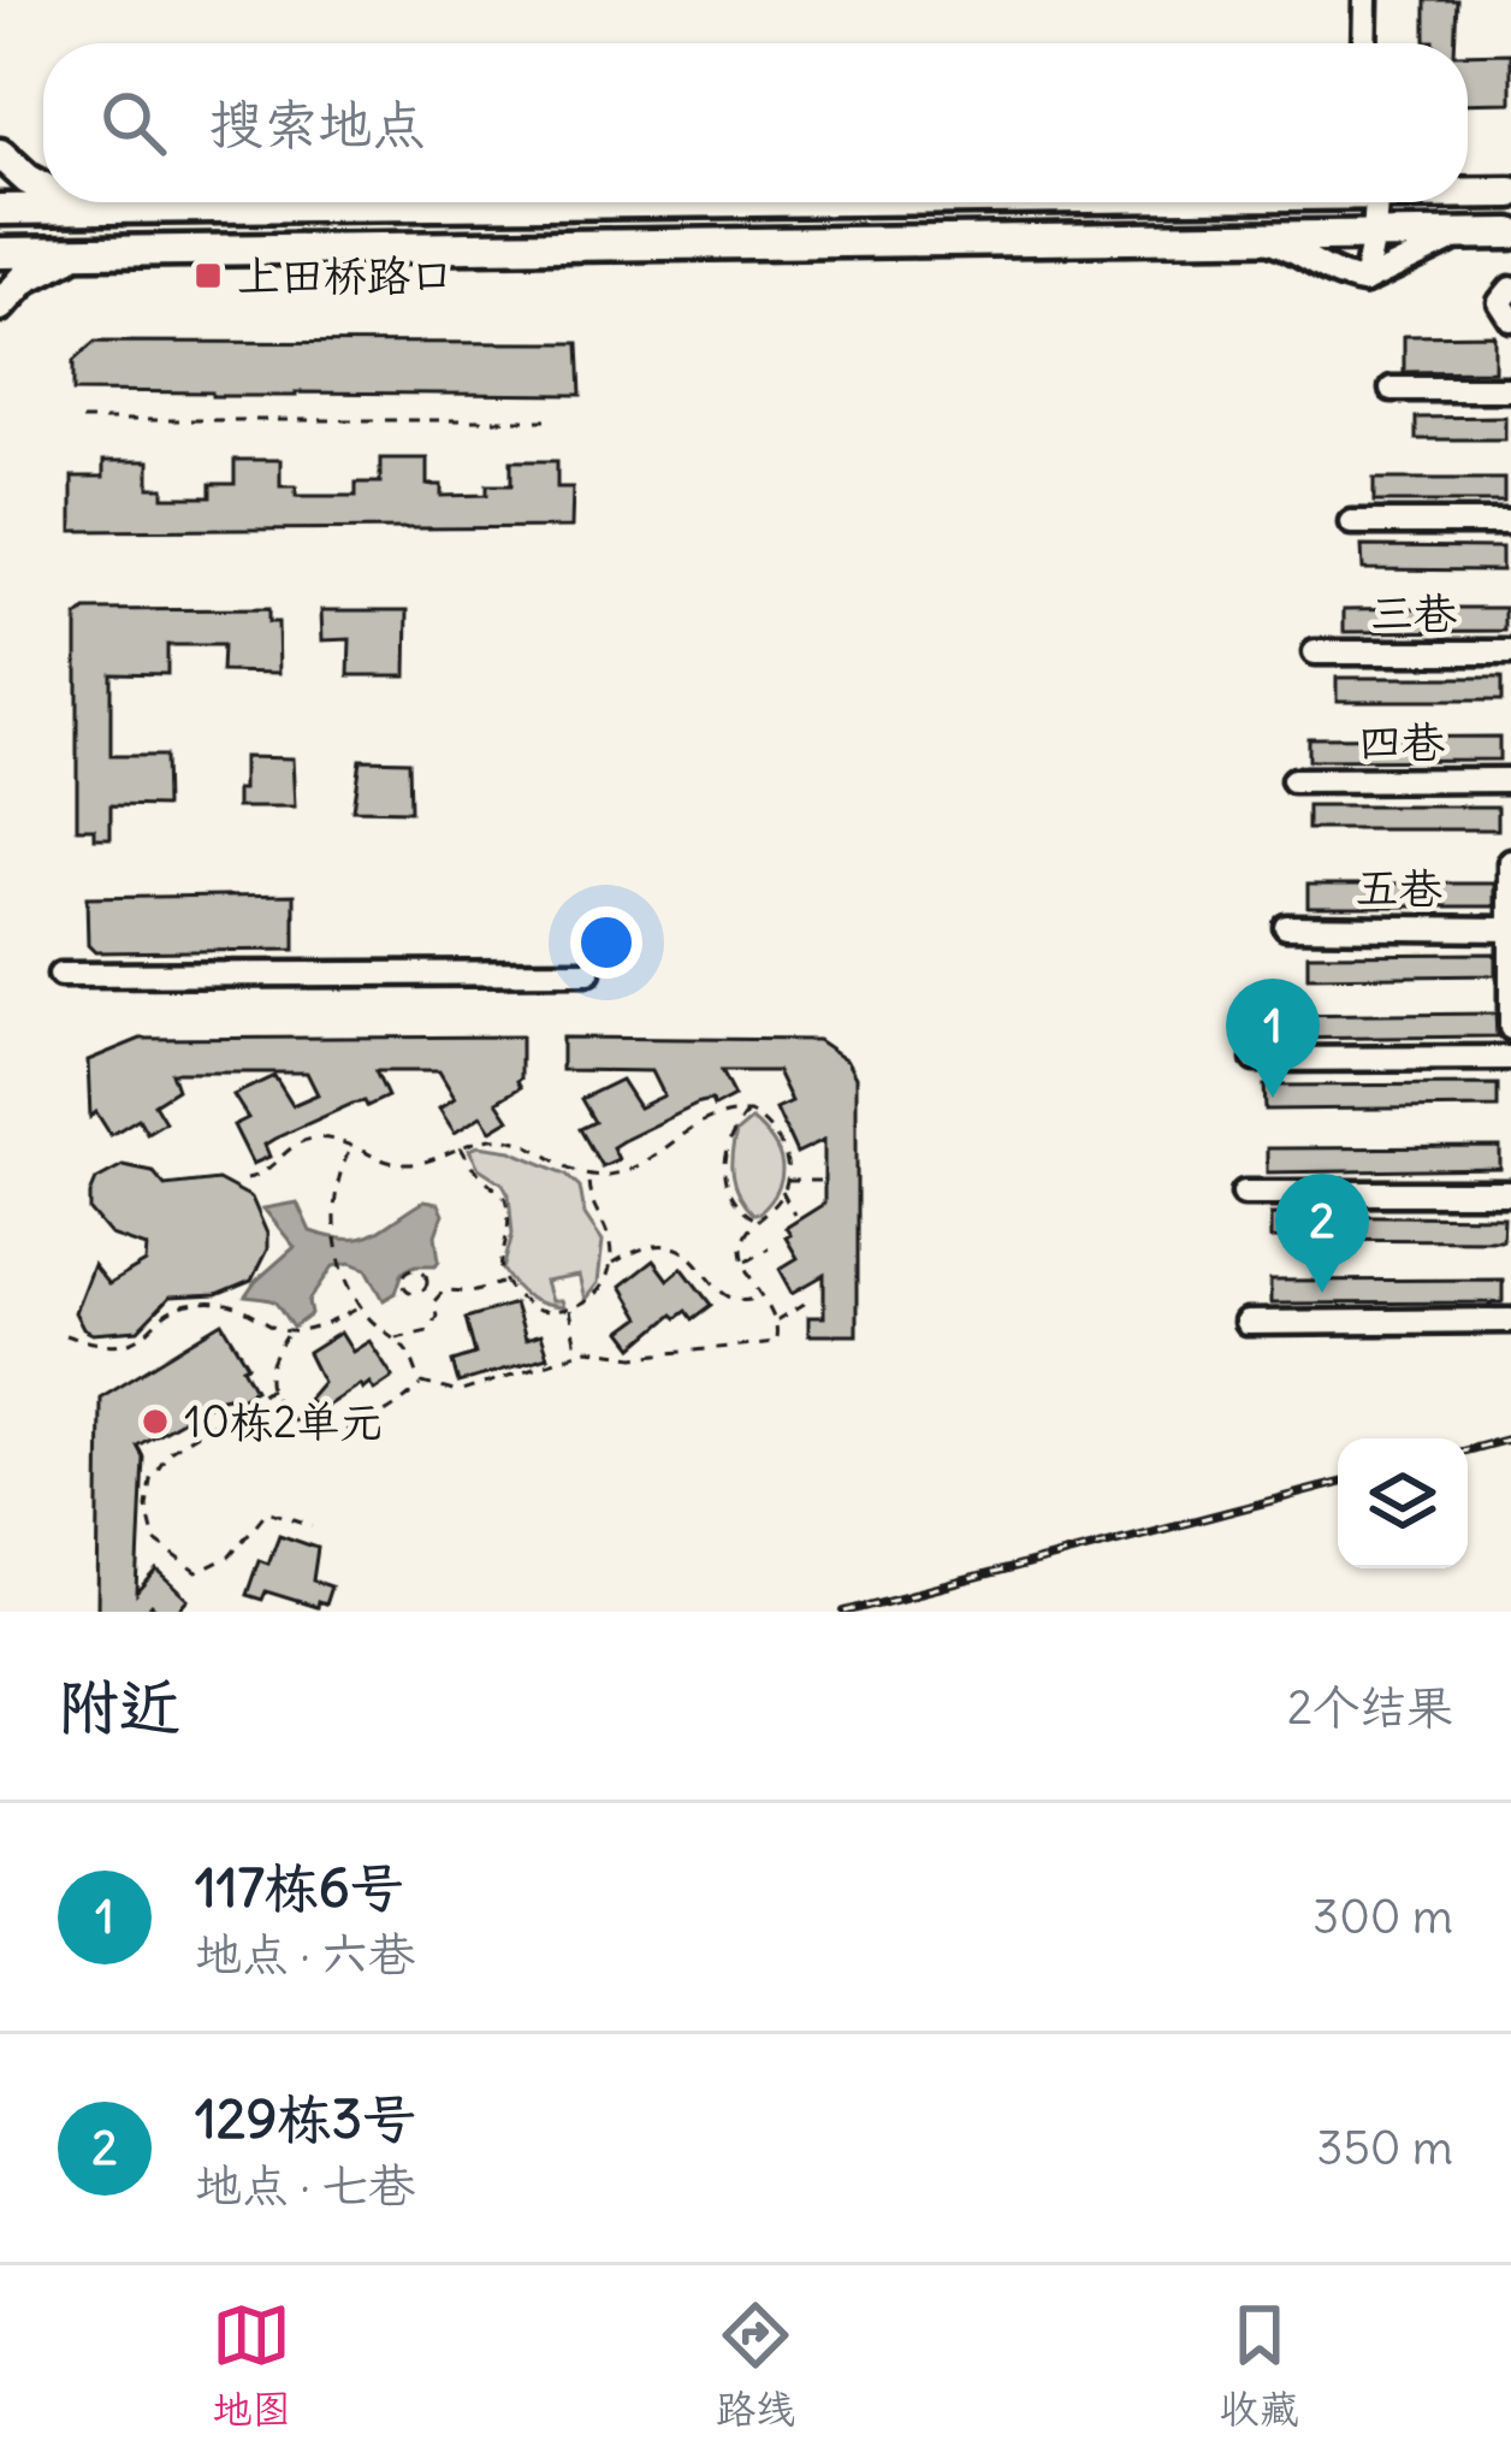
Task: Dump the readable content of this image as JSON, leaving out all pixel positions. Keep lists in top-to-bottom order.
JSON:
{
  "streets": {
    "street": ["三巷", "四巷", "五巷"]
  },
  "places": {
    "transit": ["上田桥路口"],
    "other": ["10栋2单元"]
  },
  "page": {
    "search": "搜索地点",
    "pins": ["1", "2"],
    "heading": ["附近", "2个结果"],
    "list": [
      {
        "mark": "1",
        "name": "117栋6号",
        "note": "地点 · 六巷",
        "value": "300 m"
      },
      {
        "mark": "2",
        "name": "129栋3号",
        "note": "地点 · 七巷",
        "value": "350 m"
      }
    ],
    "nav": ["地图", "路线", "收藏"]
  }
}
